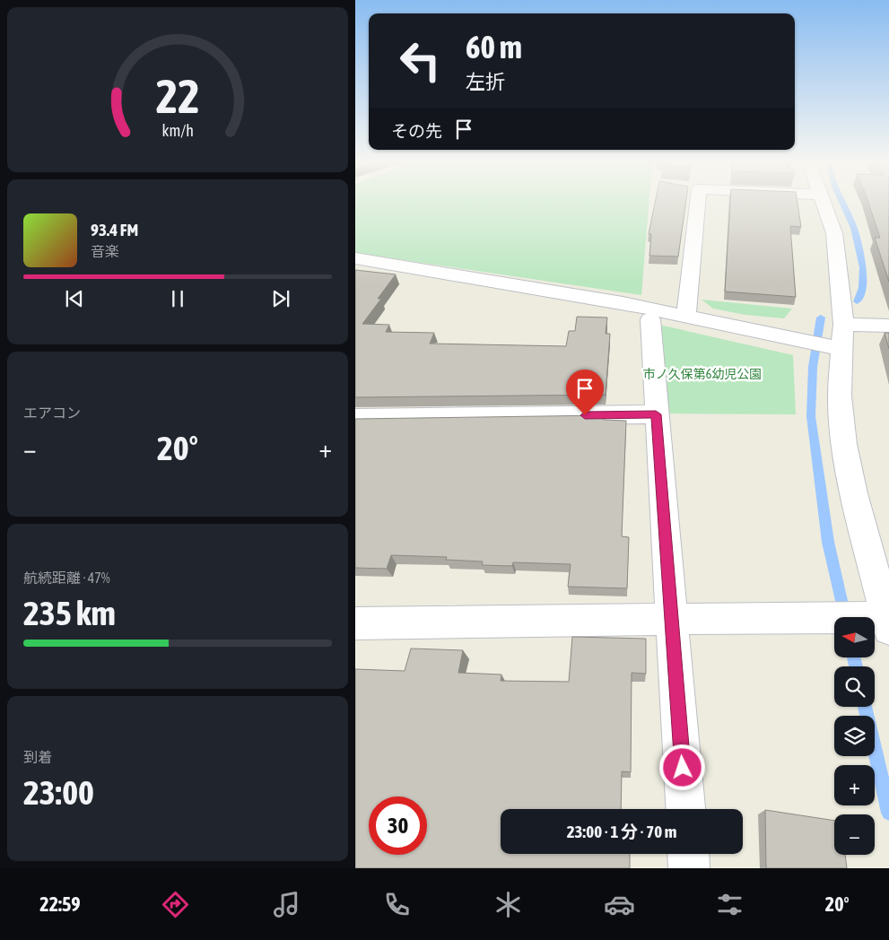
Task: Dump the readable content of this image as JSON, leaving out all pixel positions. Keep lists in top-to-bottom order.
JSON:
{
  "parks": ["市ノ久保第6幼児公園"],
  "north": "left",
  "page": {
    "turn": ["60 m", "左折"],
    "then": "その先",
    "song": ["93.4 FM", "音楽"],
    "tile": [
      "エアコン",
      ["航続距離 · 47%", "235 km"],
      ["到着", "23:00"]
    ],
    "heat": ["−", "20°", "+"],
    "map_buttons": ["+", "−"],
    "limit": "30",
    "trip": "23:00 · 1 分 · 70 m",
    "tabs": ["22:59", "20°"],
    "gauge": ["22", "km/h"]
  }
}
